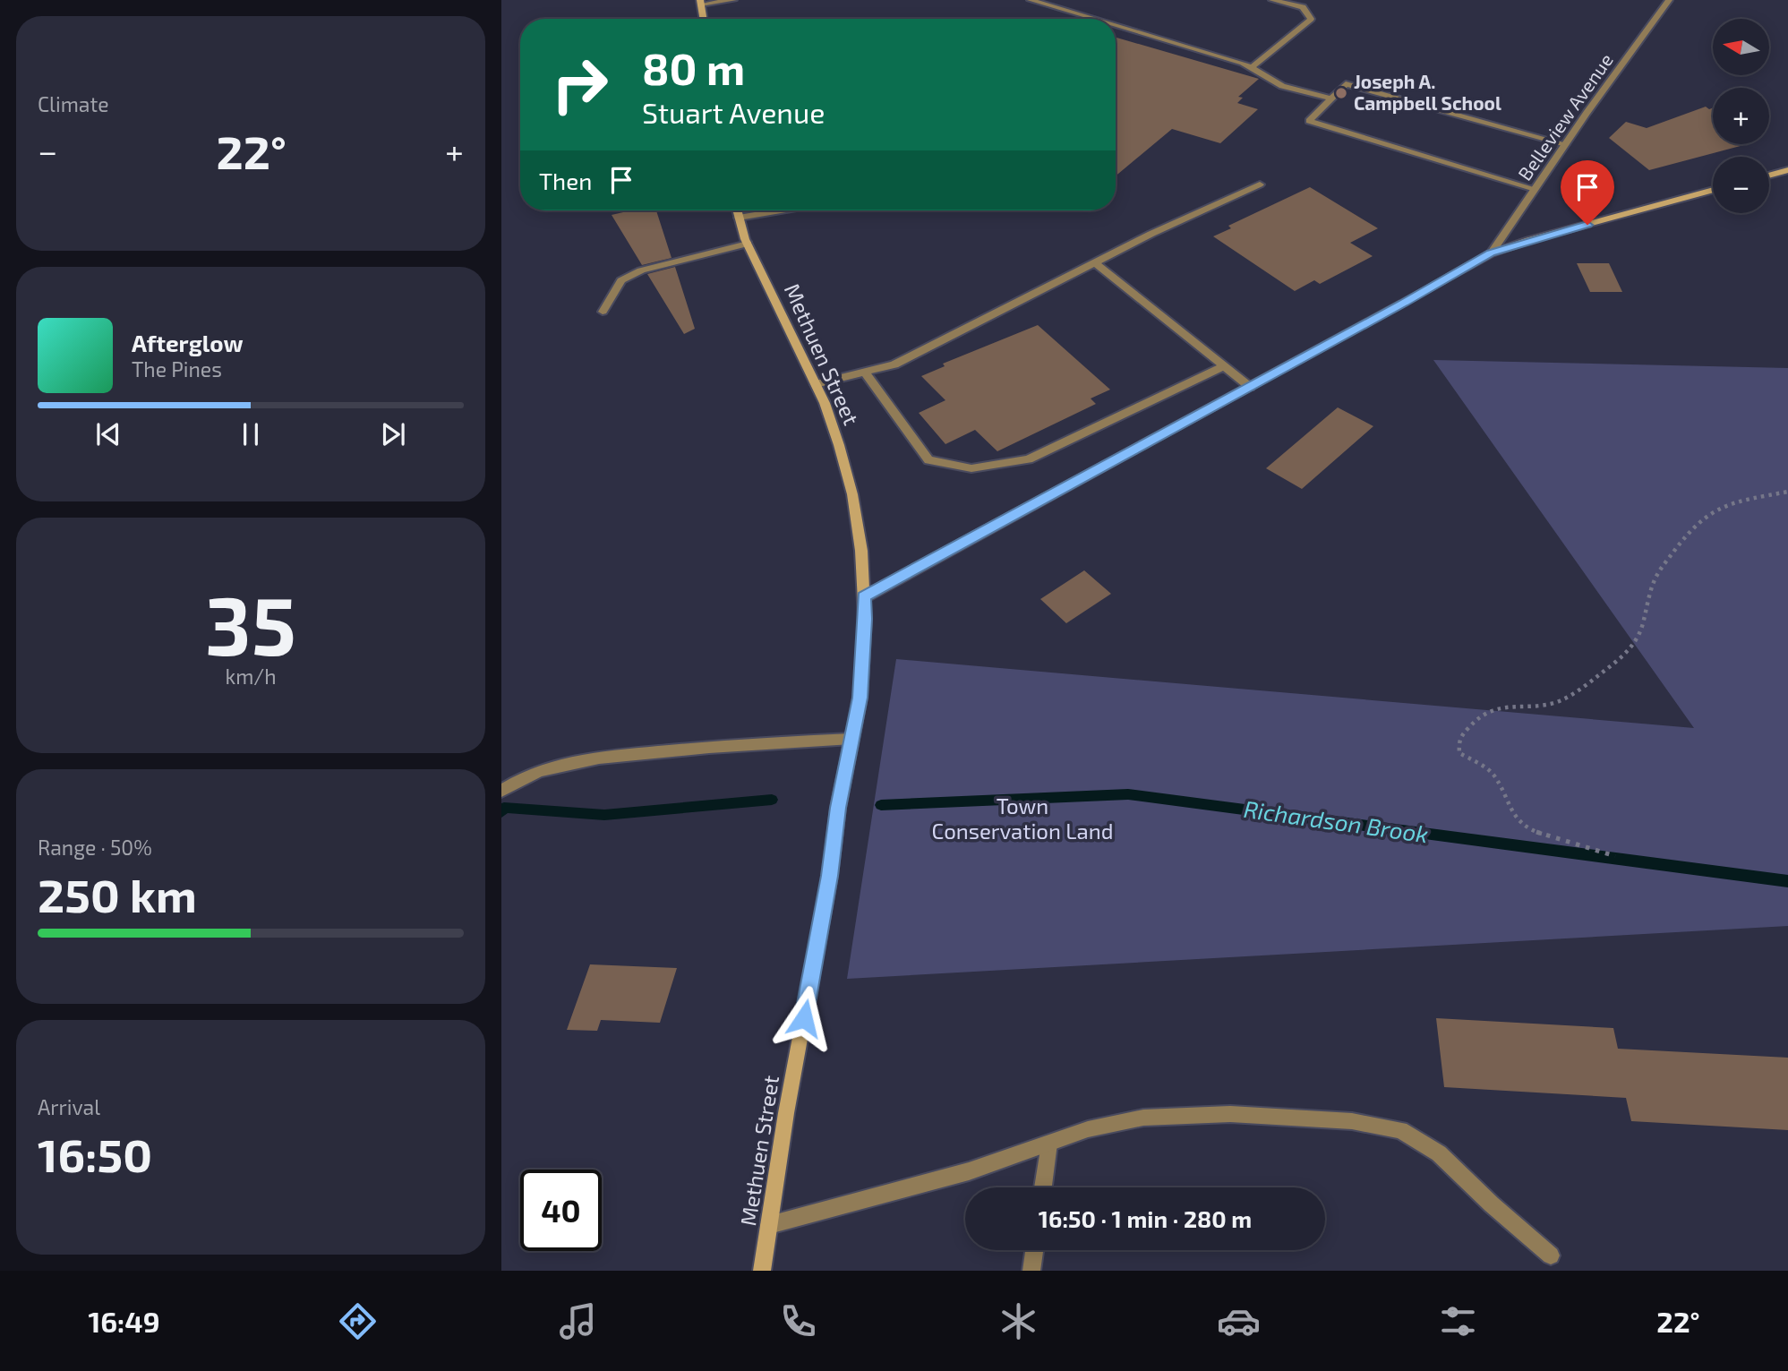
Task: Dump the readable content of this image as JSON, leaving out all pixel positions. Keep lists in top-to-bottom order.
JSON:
{
  "streets": {
    "street": ["Belleview Avenue", "Methuen Street"]
  },
  "water": ["Richardson Brook"],
  "parks": ["Town Conservation Land"],
  "places": ["Joseph A. Campbell School"],
  "north": "left",
  "page": {
    "tile": [
      "Climate",
      ["35", "km/h"],
      ["Range · 50%", "250 km"],
      ["Arrival", "16:50"]
    ],
    "map_buttons": ["+", "−"],
    "turn": ["80 m", "Stuart Avenue"],
    "heat": ["−", "22°", "+"],
    "then": "Then",
    "song": ["Afterglow", "The Pines"],
    "limit": "40",
    "trip": "16:50 · 1 min · 280 m",
    "tabs": ["16:49", "22°"]
  }
}
